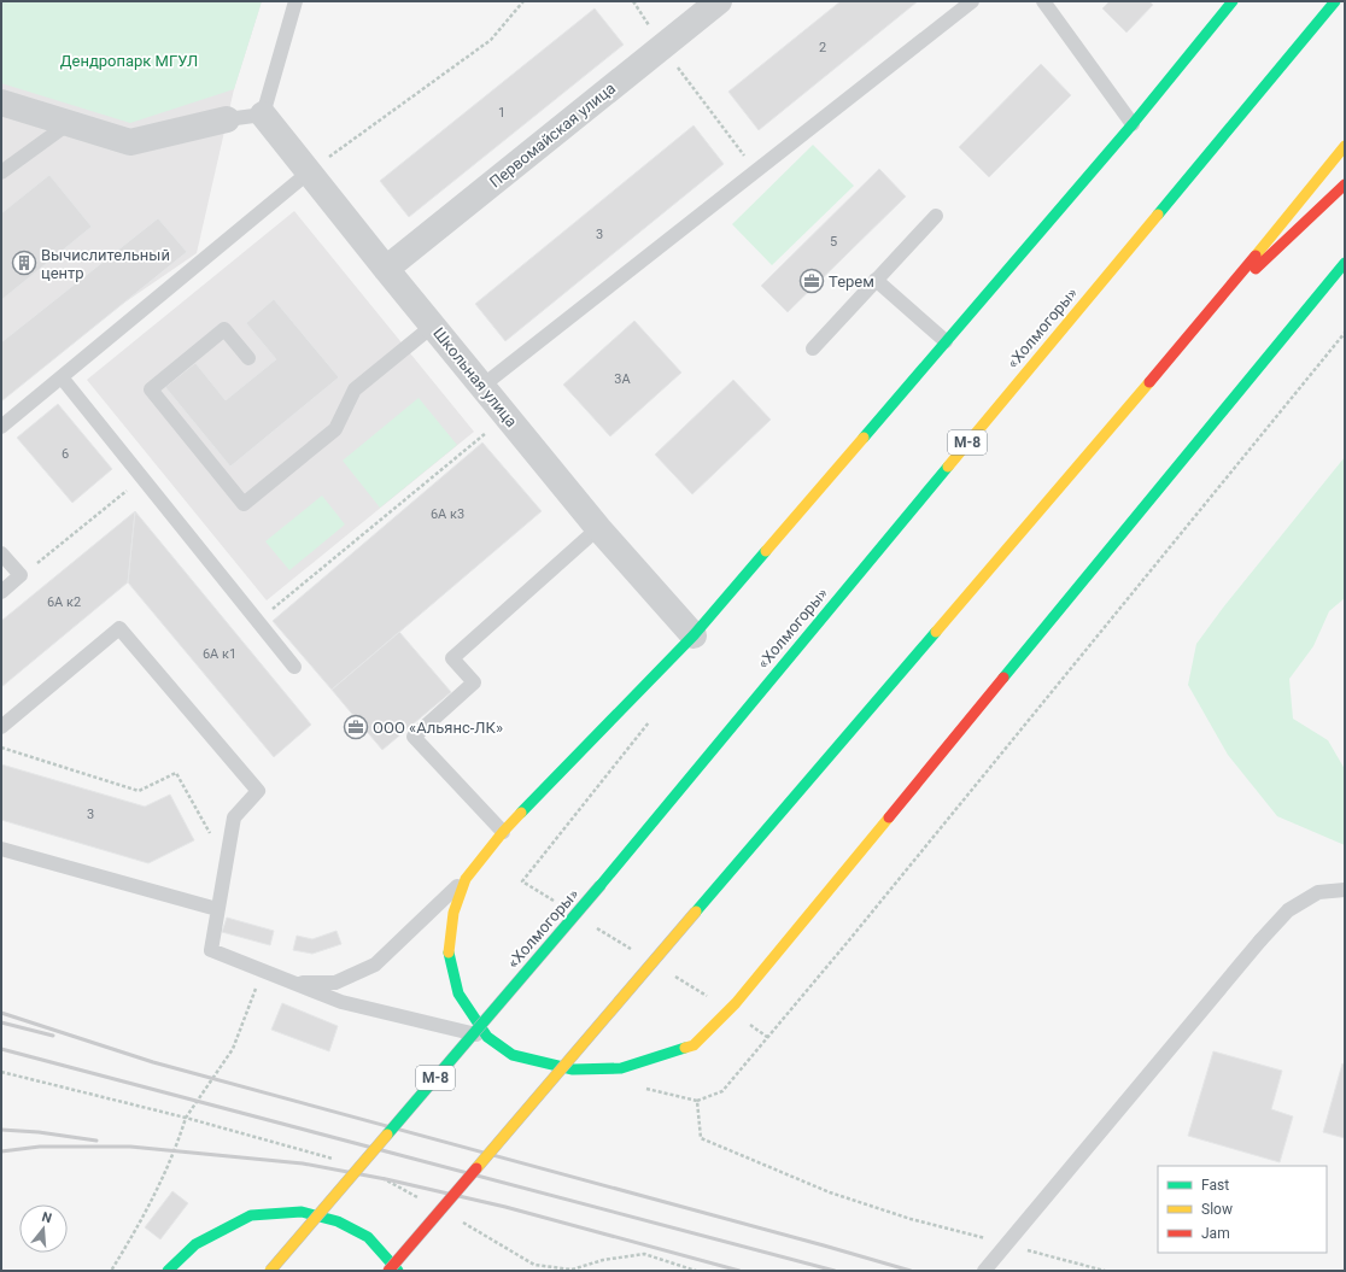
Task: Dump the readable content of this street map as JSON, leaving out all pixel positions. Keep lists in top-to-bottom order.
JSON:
{
  "streets": {
    "main road": ["«Холмогоры»", "М-8"],
    "street": ["Первомайская улица", "Школьная улица"]
  },
  "crossings": [
    ["Первомайская улица", "Школьная улица"]
  ],
  "parks": ["Дендропарк МГУЛ"],
  "places": {
    "building": ["Вычислительный центр"],
    "office": ["Терем", "ООО «Альянс-ЛК»"]
  },
  "house_numbers": [
    "2",
    "1",
    "3",
    "5",
    "3А",
    "6",
    "6А к3",
    "6А к2",
    "6А к1",
    "3"
  ],
  "legend": ["Fast", "Slow", "Jam"],
  "north": "top"
}
